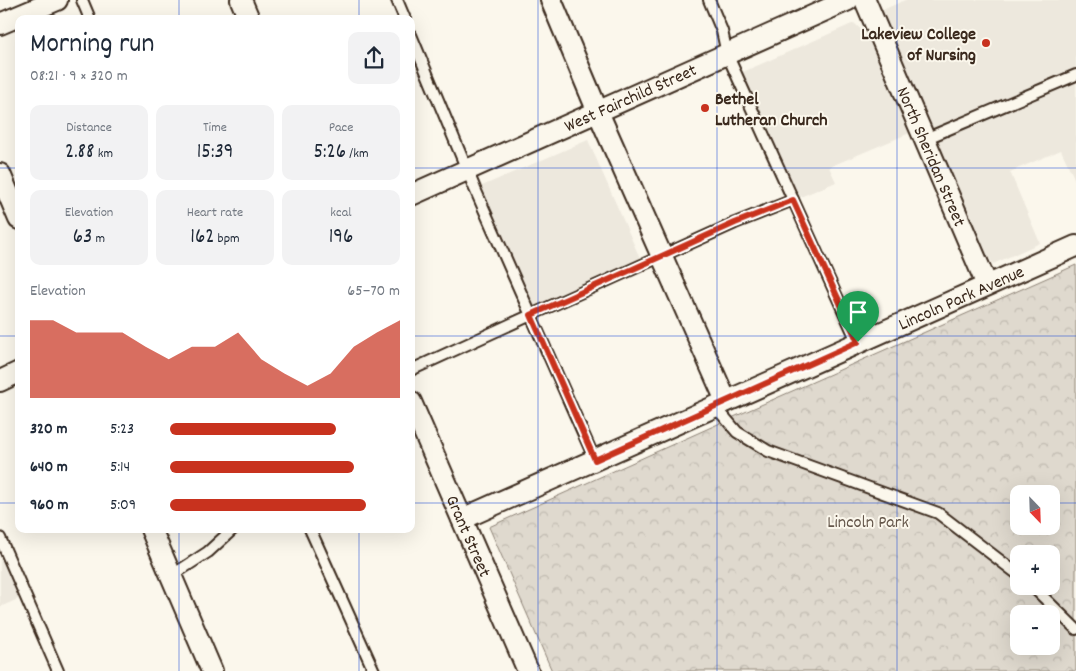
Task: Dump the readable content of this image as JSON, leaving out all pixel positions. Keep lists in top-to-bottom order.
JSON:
{
  "streets": {
    "street": [
      "West Fairchild Street",
      "North Sheridan Street",
      "Lincoln Park Avenue",
      "Grant Street"
    ]
  },
  "crossings": [
    ["North Sheridan Street", "Lincoln Park Avenue"],
    ["Lincoln Park Avenue", "Grant Street"]
  ],
  "parks": ["Lincoln Park"],
  "places": ["Lakeview College of Nursing", "Bethel Lutheran Church"],
  "north": "bottom right",
  "page": {
    "heading": ["Morning run", "08:21 · 9 × 320 m"],
    "stats": [
      ["Distance", "2.88 km"],
      ["Time", "15:39"],
      ["Pace", "5:26 /km"],
      ["Elevation", "63 m"],
      ["Heart rate", "162 bpm"],
      ["kcal", "196"]
    ],
    "chart": ["Elevation", "65–70 m"],
    "list": [
      {
        "name": "320 m",
        "note": "5:23"
      },
      {
        "name": "640 m",
        "note": "5:14"
      },
      {
        "name": "960 m",
        "note": "5:09"
      }
    ],
    "map_buttons": ["+", "−"]
  }
}
